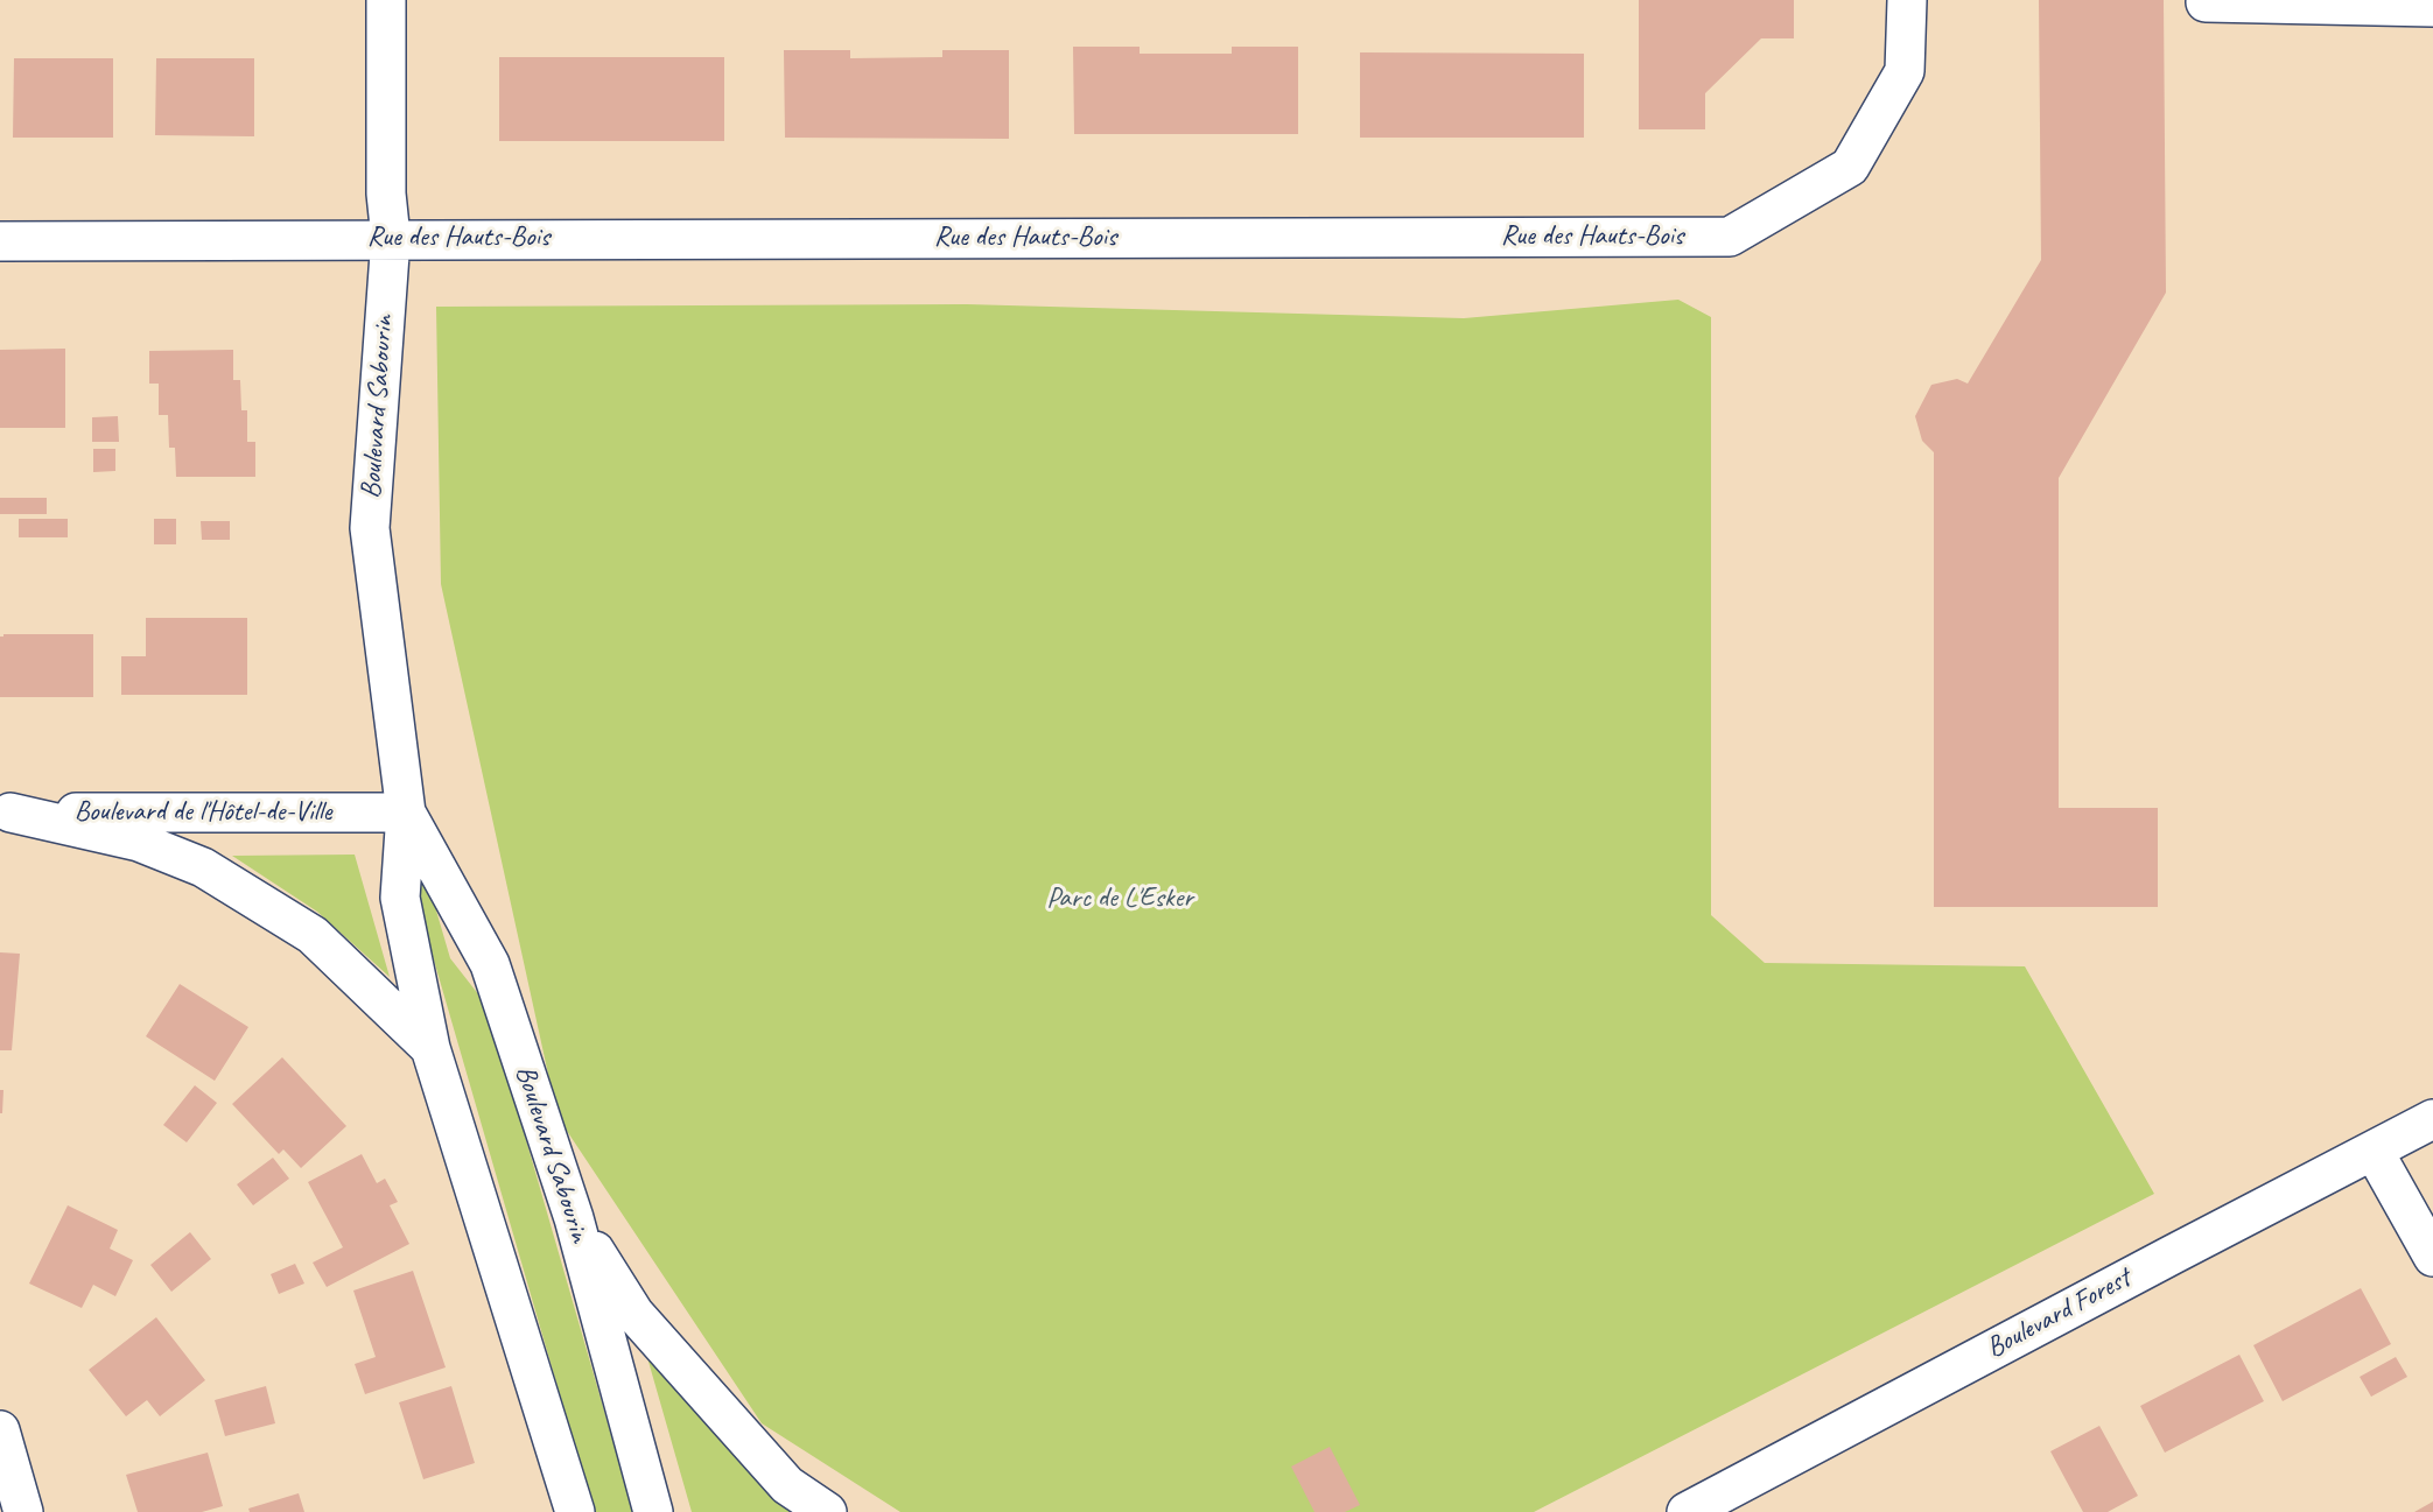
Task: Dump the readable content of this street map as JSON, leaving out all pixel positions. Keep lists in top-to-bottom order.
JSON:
{
  "streets": {
    "street": [
      "Rue des Hauts-Bois",
      "Boulevard Sabourin",
      "Boulevard de l'Hôtel-de-Ville",
      "Boulevard Forest"
    ]
  },
  "crossings": [
    ["Rue des Hauts-Bois", "Boulevard Sabourin"],
    ["Boulevard Sabourin", "Boulevard de l'Hôtel-de-Ville"]
  ],
  "parks": ["Parc de L'Esker"]
}
